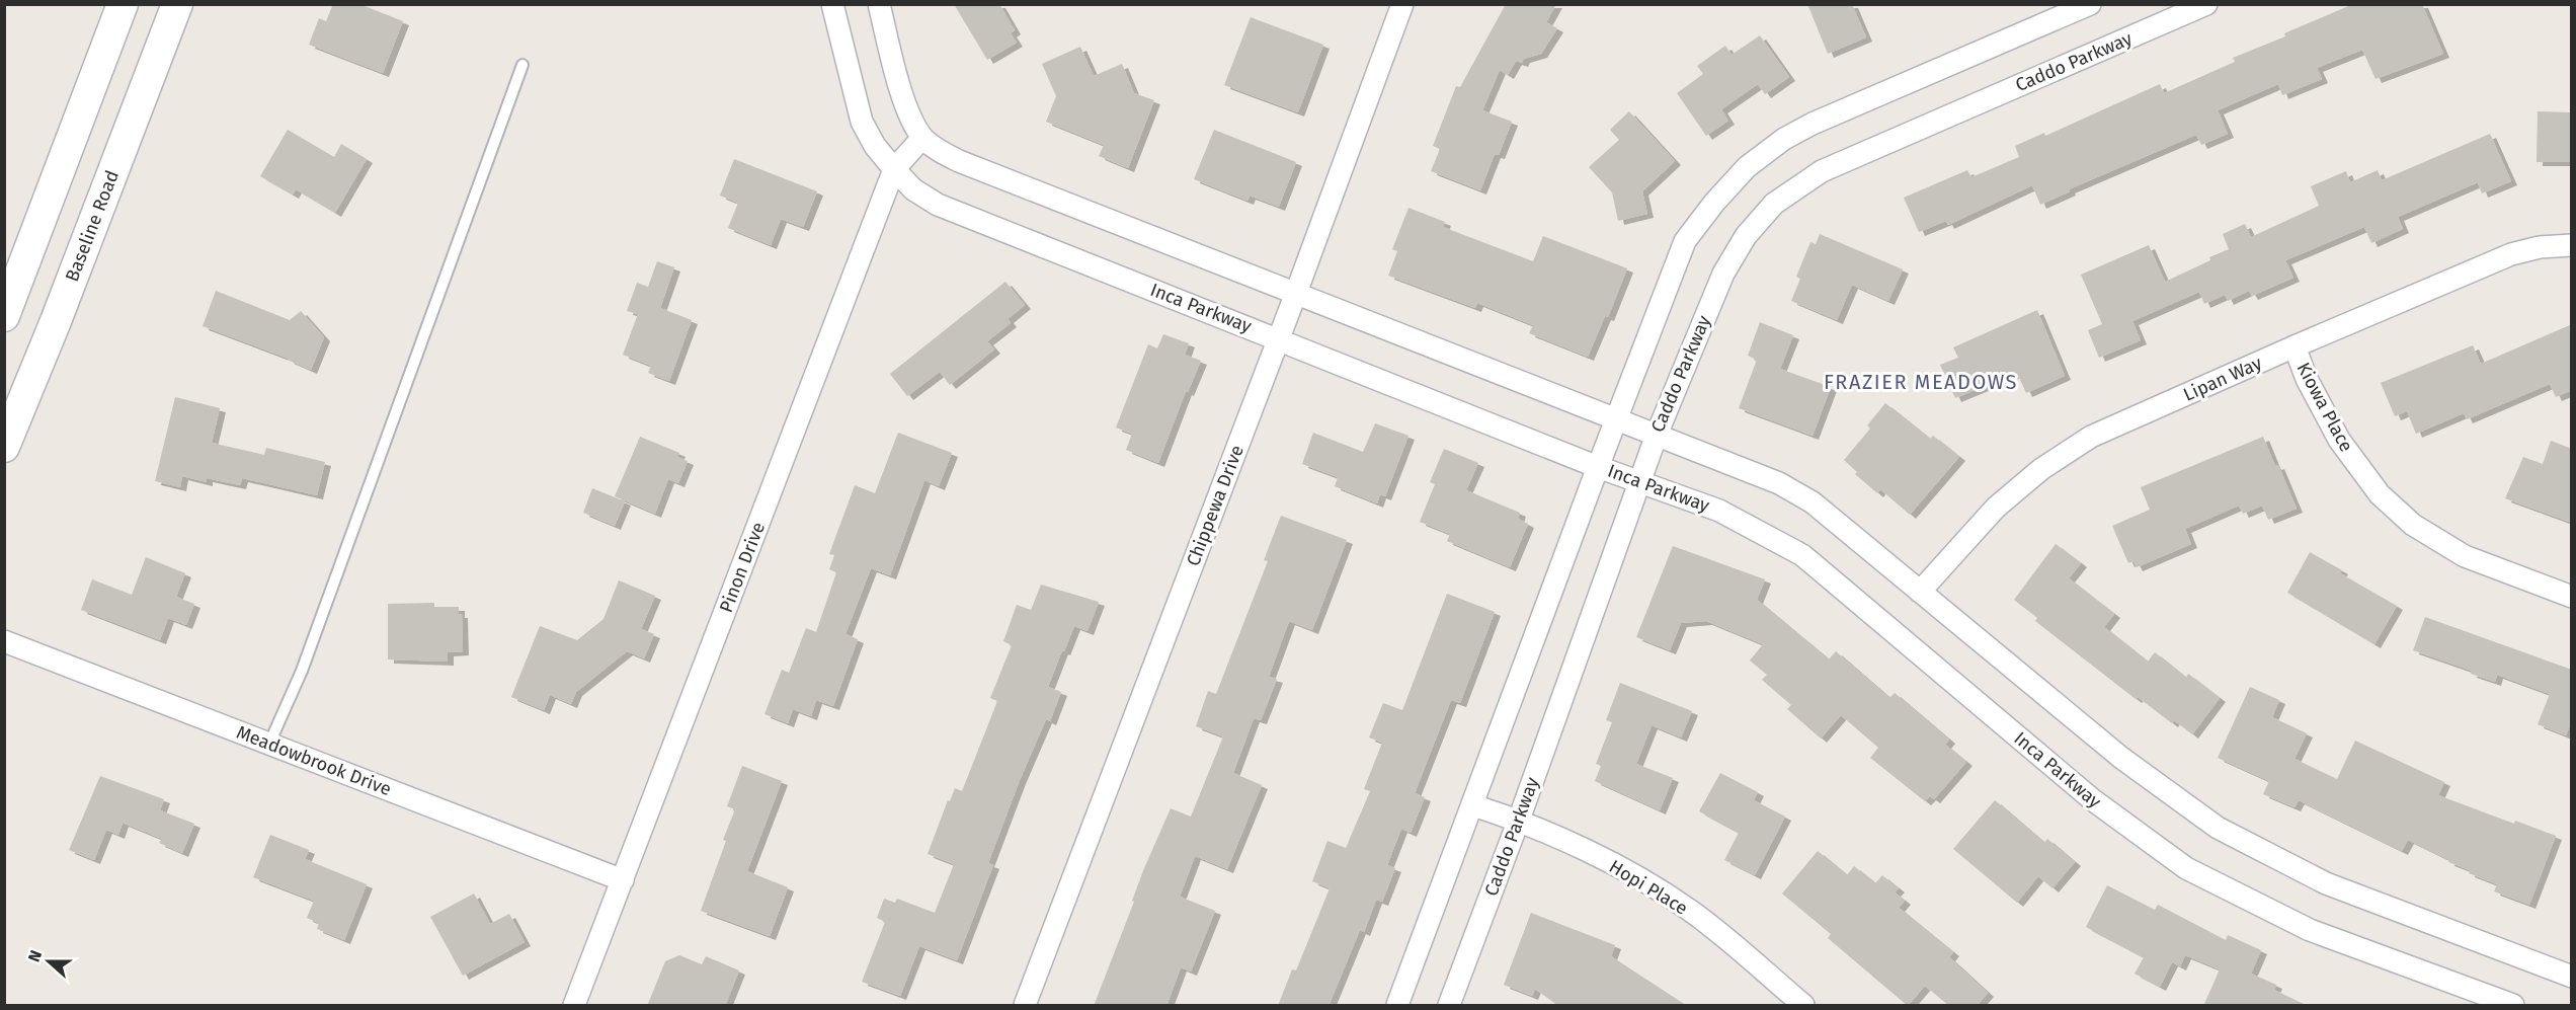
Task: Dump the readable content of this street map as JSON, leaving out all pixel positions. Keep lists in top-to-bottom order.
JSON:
{
  "streets": {
    "main road": ["Baseline Road"],
    "street": [
      "Caddo Parkway",
      "Inca Parkway",
      "Lipan Way",
      "Kiowa Place",
      "Chippewa Drive",
      "Pinon Drive",
      "Meadowbrook Drive",
      "Hopi Place"
    ]
  },
  "crossings": [
    ["Caddo Parkway", "Inca Parkway"],
    ["Caddo Parkway", "Hopi Place"],
    ["Inca Parkway", "Chippewa Drive"],
    ["Inca Parkway", "Pinon Drive"],
    ["Lipan Way", "Kiowa Place"],
    ["Pinon Drive", "Meadowbrook Drive"]
  ],
  "districts": ["FRAZIER MEADOWS"],
  "north": "left"
}
